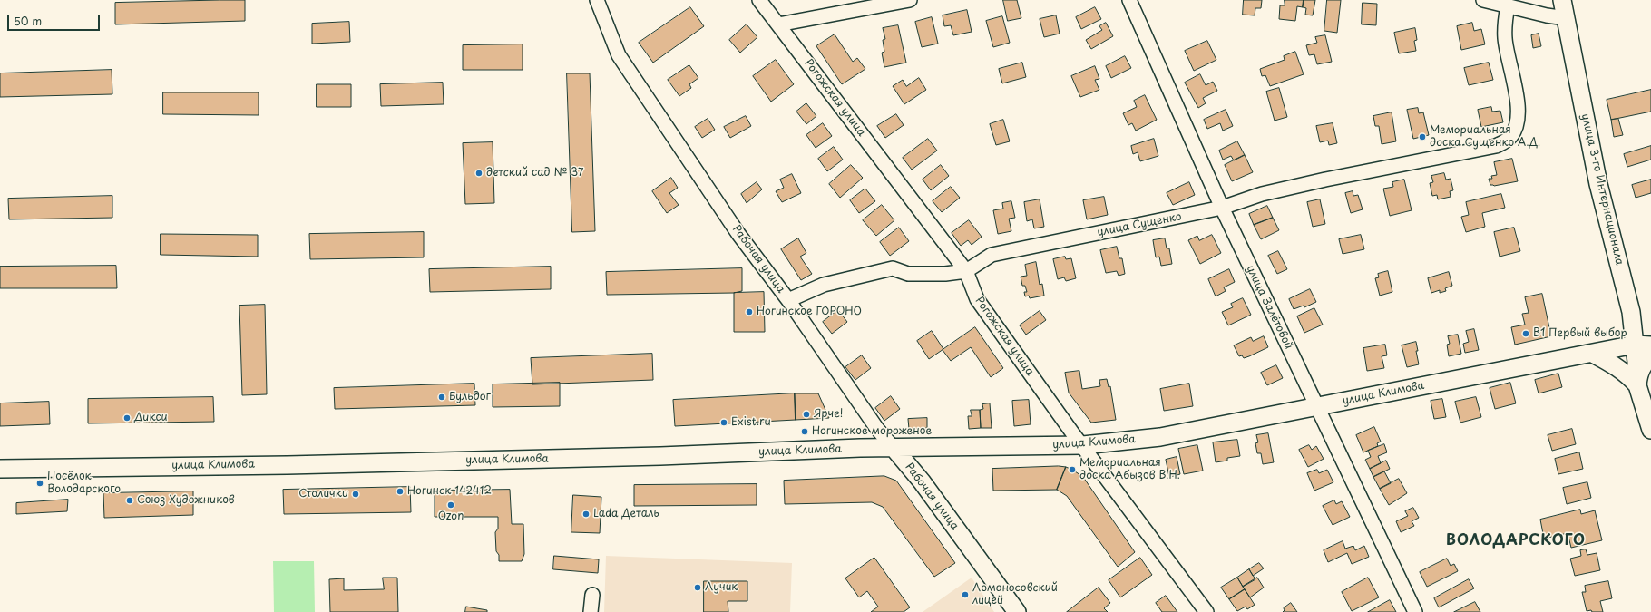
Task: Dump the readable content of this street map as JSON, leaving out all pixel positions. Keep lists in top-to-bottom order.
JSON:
{
  "streets": {
    "main road": ["улица 3-го Интернационала", "Рабочая улица", "улица Климова"],
    "street": ["Рогожская улица", "улица Сущенко", "улица Залётовой"]
  },
  "crossings": [
    ["Рогожская улица", "улица Сущенко"],
    ["Рогожская улица", "улица Климова"],
    ["улица 3-го Интернационала", "улица Климова"],
    ["улица Сущенко", "Рабочая улица"],
    ["улица Сущенко", "улица Залётовой"],
    ["Рабочая улица", "улица Климова"],
    ["улица Залётовой", "улица Климова"]
  ],
  "districts": ["ВОЛОДАРСКОГО"],
  "places": [
    "Мемориальная доска Сущенко А.Д.",
    "детский сад № 37",
    "Ногинское ГОРОНО",
    "В1 Первый выбор",
    "Бульдог",
    "Ярче!",
    "Дикси",
    "Exist.ru",
    "Ногинское мороженое",
    "Мемориальная доска Абызов В.Н.",
    "Посёлок Володарского",
    "Ногинск 142412",
    "Столички",
    "Союз Художников",
    "Ozon",
    "Lada Деталь",
    "Лучик",
    "Ломоносовский лицей"
  ],
  "scale_bar": "50 m"
}
